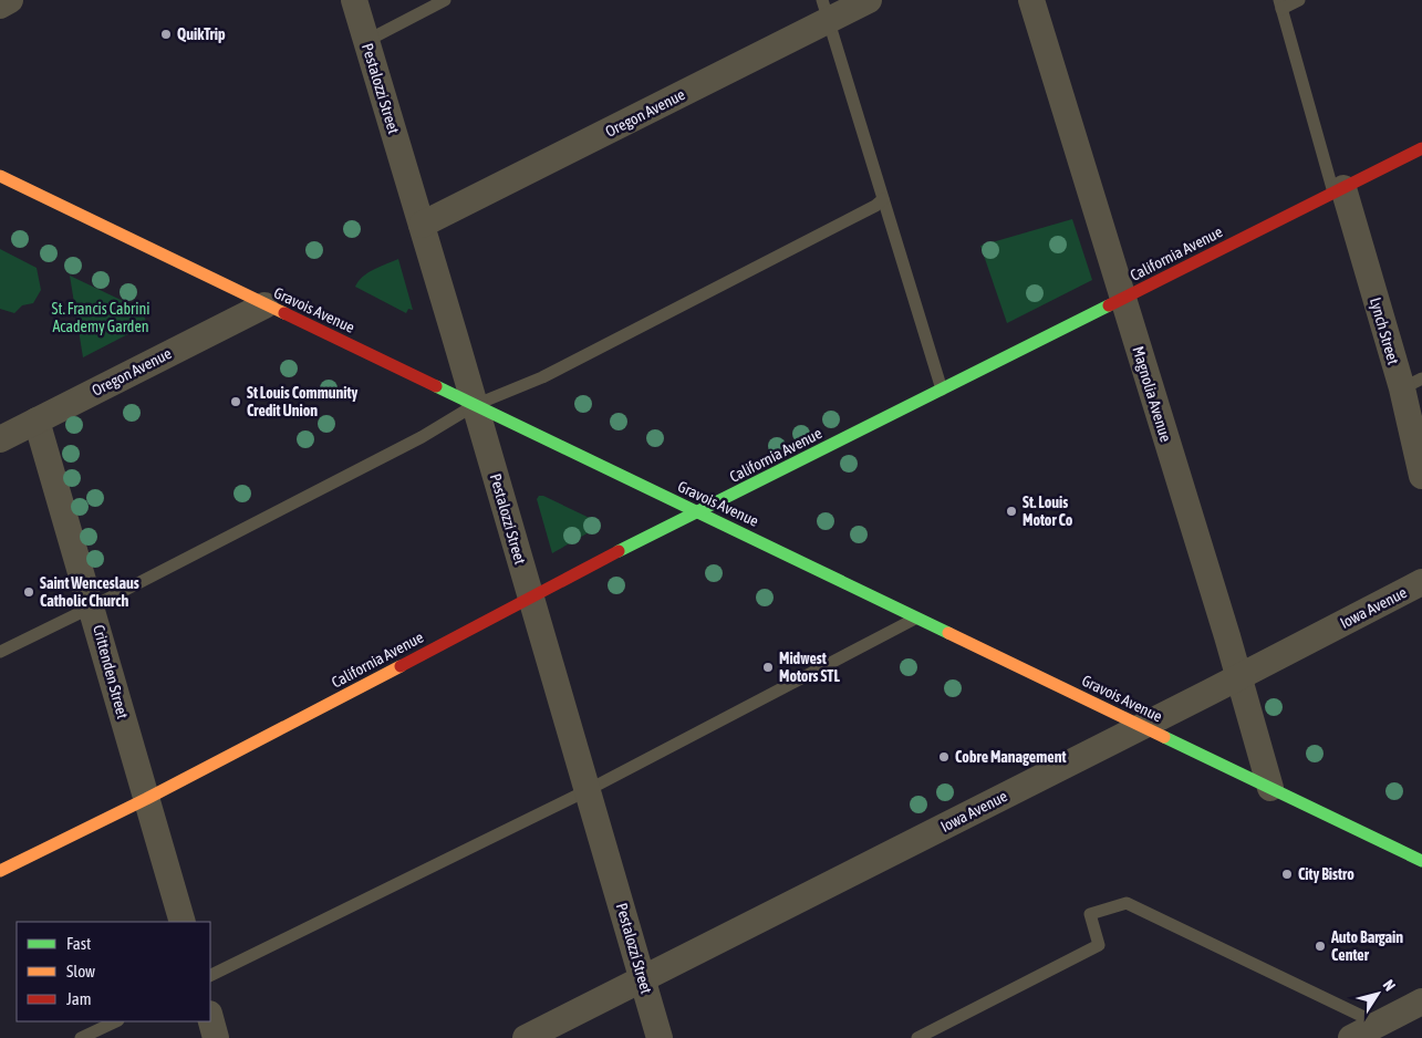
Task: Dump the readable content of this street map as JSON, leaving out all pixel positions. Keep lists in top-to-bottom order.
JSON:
{
  "streets": {
    "street": [
      "Pestalozzi Street",
      "Oregon Avenue",
      "California Avenue",
      "Gravois Avenue",
      "Lynch Street",
      "Magnolia Avenue",
      "Iowa Avenue",
      "Crittenden Street"
    ]
  },
  "crossings": [
    ["Pestalozzi Street", "Oregon Avenue"],
    ["Pestalozzi Street", "California Avenue"],
    ["Pestalozzi Street", "Gravois Avenue"],
    ["Pestalozzi Street", "Iowa Avenue"],
    ["Oregon Avenue", "Gravois Avenue"],
    ["Oregon Avenue", "Crittenden Street"],
    ["California Avenue", "Gravois Avenue"],
    ["California Avenue", "Lynch Street"],
    ["California Avenue", "Magnolia Avenue"],
    ["California Avenue", "Crittenden Street"],
    ["Gravois Avenue", "Magnolia Avenue"],
    ["Gravois Avenue", "Iowa Avenue"],
    ["Magnolia Avenue", "Iowa Avenue"]
  ],
  "parks": ["St. Francis Cabrini Academy Garden"],
  "places": [
    "QuikTrip",
    "St Louis Community Credit Union",
    "St. Louis Motor Co",
    "Saint Wenceslaus Catholic Church",
    "Midwest Motors STL",
    "Cobre Management",
    "City Bistro",
    "Auto Bargain Center"
  ],
  "legend": ["Fast", "Slow", "Jam"],
  "north": "top right"
}
